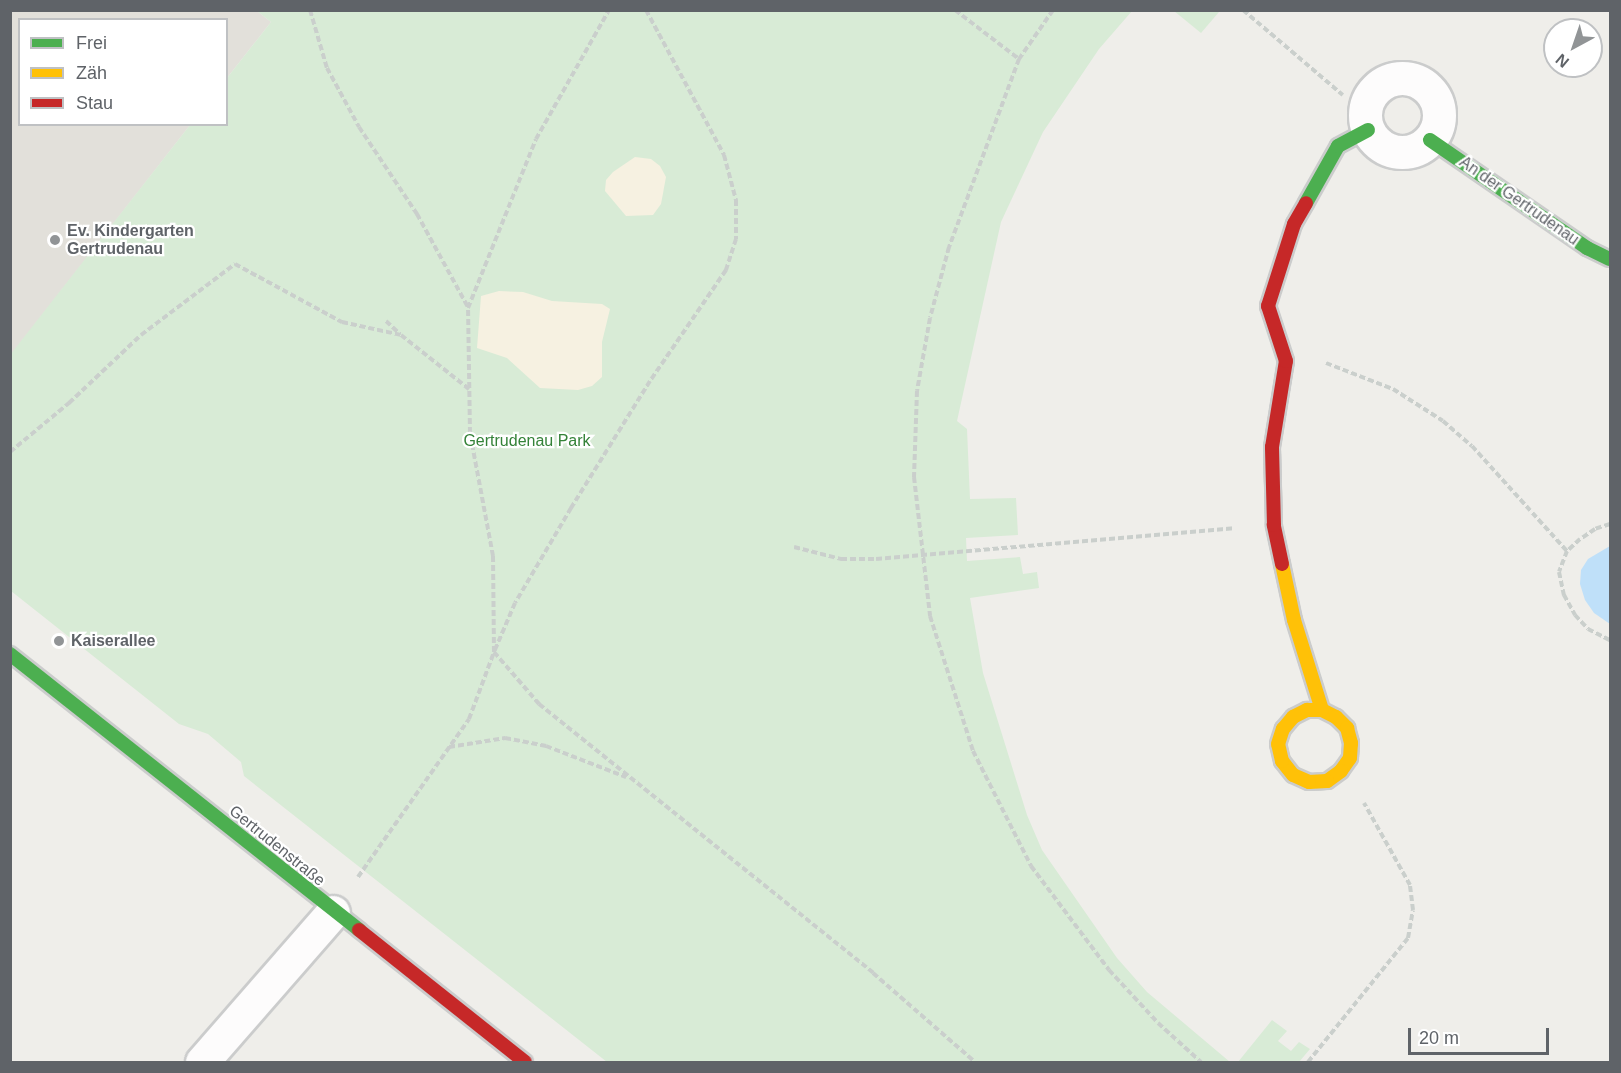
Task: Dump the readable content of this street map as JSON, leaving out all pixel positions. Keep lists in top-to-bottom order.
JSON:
{
  "streets": {
    "street": ["An der Gertrudenau", "Gertrudenstraße"]
  },
  "parks": ["Gertrudenau Park"],
  "places": ["Ev. Kindergarten Gertrudenau", "Kaiserallee"],
  "legend": ["Frei", "Zäh", "Stau"],
  "scale_bar": "20 m",
  "north": "bottom left"
}
